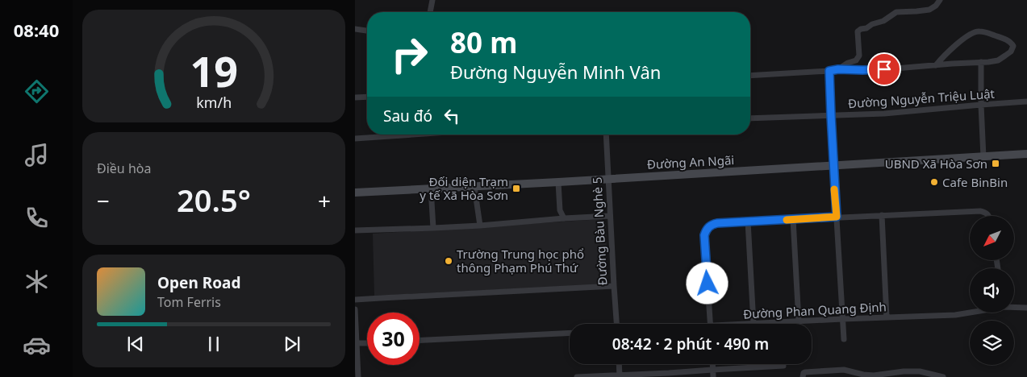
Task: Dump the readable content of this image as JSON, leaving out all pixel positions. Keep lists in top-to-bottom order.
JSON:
{
  "streets": {
    "main road": ["Đường An Ngãi"],
    "street": ["Đường Nguyễn Triệu Luật", "Đường Bàu Nghè 5", "Đường Phan Quang Định"]
  },
  "crossings": [
    ["Đường An Ngãi", "Đường Bàu Nghè 5"]
  ],
  "places": {
    "transit": ["UBND Xã Hòa Sơn", "Đối diện Trạm y tế Xã Hòa Sơn"],
    "other": ["Cafe BinBin", "Trường Trung học phổ thông Phạm Phú Thứ"]
  },
  "north": "bottom left",
  "page": {
    "tabs": "08:40",
    "turn": ["80 m", "Đường Nguyễn Minh Vân"],
    "then": "Sau đó",
    "tile": "Điều hòa",
    "heat": ["−", "20.5°", "+"],
    "song": ["Open Road", "Tom Ferris"],
    "limit": "30",
    "trip": "08:42 · 2 phút · 490 m",
    "gauge": ["19", "km/h"]
  }
}
